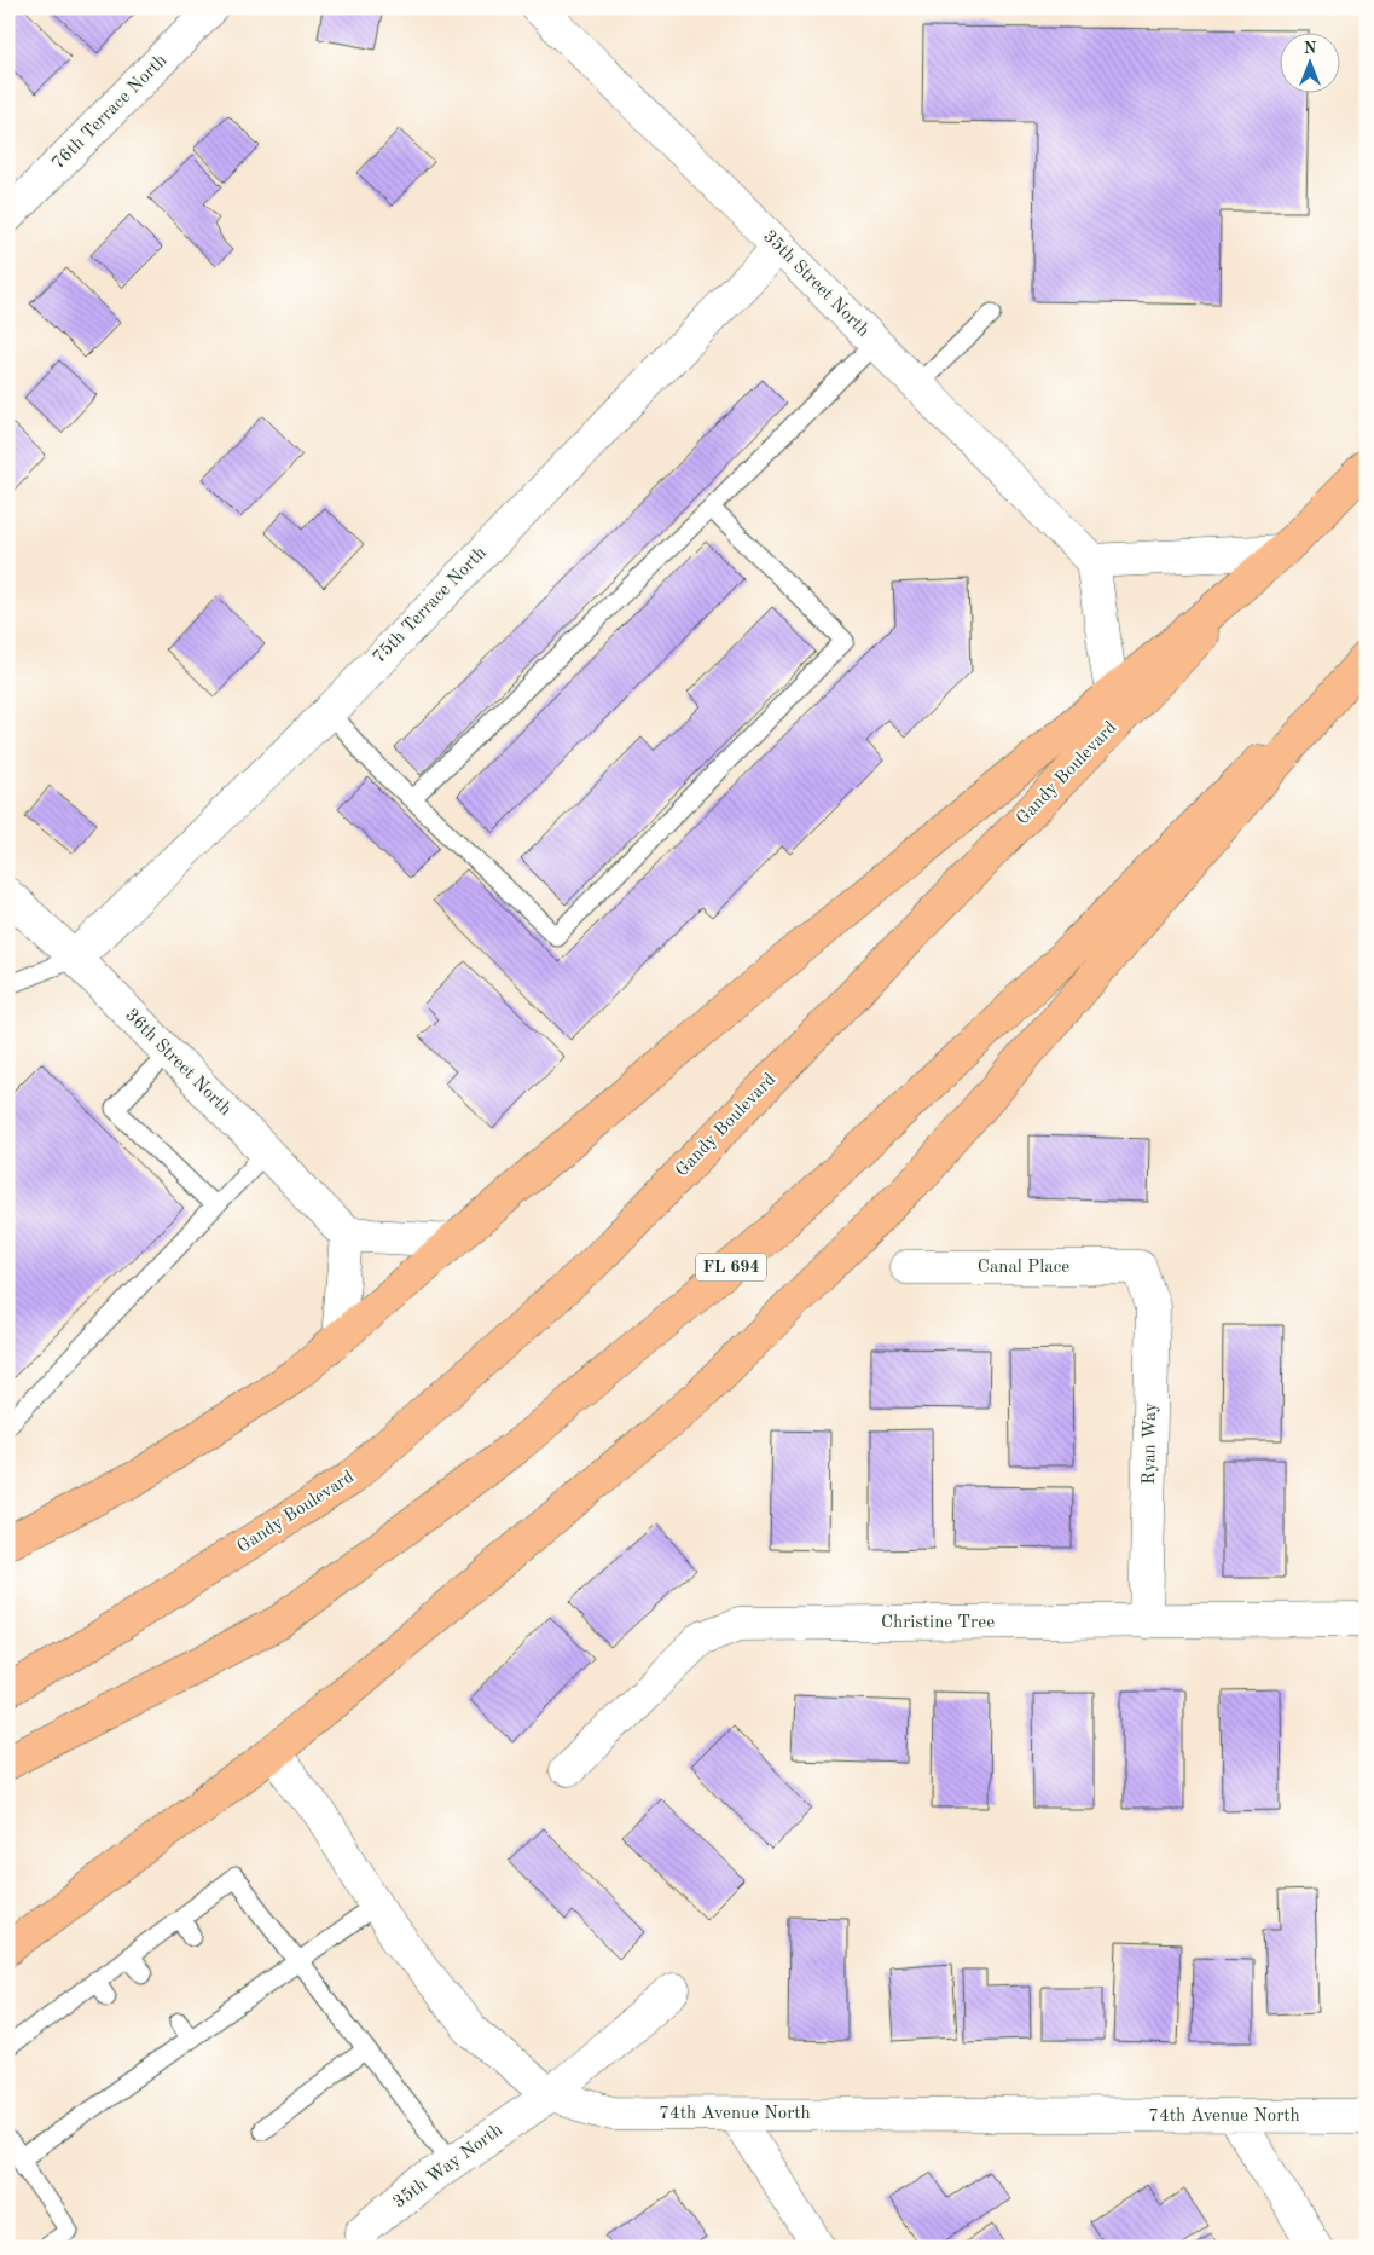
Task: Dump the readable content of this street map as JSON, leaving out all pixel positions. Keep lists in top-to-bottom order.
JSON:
{
  "streets": {
    "main road": ["Gandy Boulevard", "FL 694"],
    "street": [
      "76th Terrace North",
      "35th Street North",
      "75th Terrace North",
      "36th Street North",
      "Canal Place",
      "Ryan Way",
      "Christine Tree",
      "74th Avenue North",
      "35th Way North"
    ]
  },
  "crossings": [
    ["35th Street North", "75th Terrace North"],
    ["75th Terrace North", "36th Street North"],
    ["Canal Place", "Ryan Way"],
    ["Ryan Way", "Christine Tree"],
    ["74th Avenue North", "35th Way North"]
  ],
  "north": "top"
}
